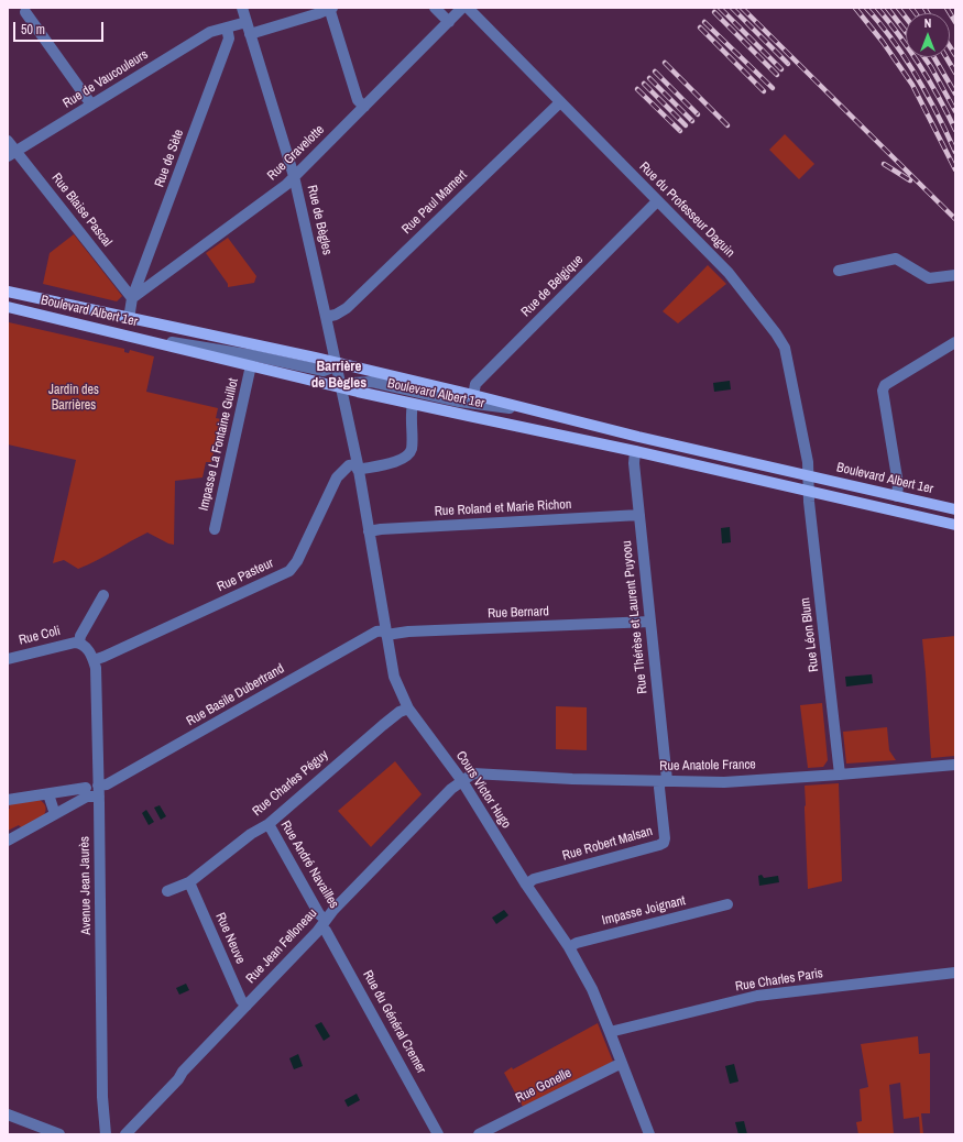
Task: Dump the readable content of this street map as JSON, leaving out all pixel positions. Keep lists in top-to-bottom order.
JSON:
{
  "streets": {
    "main road": ["Boulevard Albert 1er"],
    "street": [
      "Rue de Vaucouleurs",
      "Rue Gravelotte",
      "Rue de Sète",
      "Rue Paul Mamert",
      "Rue Blaise Pascal",
      "Rue du Professeur Daguin",
      "Rue de Bègles",
      "Rue de Belgique",
      "Impasse La Fontaine Guillot",
      "Rue Roland et Marie Richon",
      "Rue Pasteur",
      "Rue Bernard",
      "Rue Thérèse et Laurent Puyoou",
      "Rue Léon Blum",
      "Rue Coli",
      "Rue Basile Dubertrand",
      "Rue Anatole France",
      "Rue Charles Péguy",
      "Cours Victor Hugo",
      "Rue Robert Malsan",
      "Rue André Navailles",
      "Avenue Jean Jaurès",
      "Impasse Joignant",
      "Rue Neuve",
      "Rue Jean Felloneau",
      "Rue Charles Paris",
      "Rue du Général Cremer",
      "Rue Gonelle"
    ]
  },
  "crossings": [
    ["Rue de Vaucouleurs", "Rue de Sète"],
    ["Rue de Vaucouleurs", "Rue Blaise Pascal"],
    ["Rue de Vaucouleurs", "Rue de Bègles"],
    ["Rue Gravelotte", "Rue de Sète"],
    ["Rue Gravelotte", "Rue Blaise Pascal"],
    ["Rue Gravelotte", "Rue de Bègles"],
    ["Rue de Sète", "Rue Blaise Pascal"],
    ["Rue de Sète", "Boulevard Albert 1er"],
    ["Rue Paul Mamert", "Rue du Professeur Daguin"],
    ["Rue Paul Mamert", "Rue de Bègles"],
    ["Rue du Professeur Daguin", "Rue de Belgique"],
    ["Rue du Professeur Daguin", "Boulevard Albert 1er"],
    ["Rue de Bègles", "Boulevard Albert 1er"],
    ["Rue de Bègles", "Cours Victor Hugo"],
    ["Rue de Belgique", "Boulevard Albert 1er"],
    ["Boulevard Albert 1er", "Impasse La Fontaine Guillot"],
    ["Boulevard Albert 1er", "Rue Pasteur"],
    ["Boulevard Albert 1er", "Rue Thérèse et Laurent Puyoou"],
    ["Boulevard Albert 1er", "Rue Léon Blum"],
    ["Rue Roland et Marie Richon", "Rue Thérèse et Laurent Puyoou"],
    ["Rue Roland et Marie Richon", "Cours Victor Hugo"],
    ["Rue Pasteur", "Cours Victor Hugo"],
    ["Rue Pasteur", "Avenue Jean Jaurès"],
    ["Rue Bernard", "Rue Thérèse et Laurent Puyoou"],
    ["Rue Bernard", "Rue Basile Dubertrand"],
    ["Rue Bernard", "Cours Victor Hugo"],
    ["Rue Thérèse et Laurent Puyoou", "Rue Anatole France"],
    ["Rue Thérèse et Laurent Puyoou", "Rue Robert Malsan"],
    ["Rue Léon Blum", "Rue Anatole France"],
    ["Rue Basile Dubertrand", "Cours Victor Hugo"],
    ["Rue Basile Dubertrand", "Avenue Jean Jaurès"],
    ["Rue Anatole France", "Cours Victor Hugo"],
    ["Rue Anatole France", "Rue Robert Malsan"],
    ["Rue Anatole France", "Rue Jean Felloneau"],
    ["Rue Charles Péguy", "Cours Victor Hugo"],
    ["Rue Charles Péguy", "Rue André Navailles"],
    ["Rue Charles Péguy", "Rue Neuve"],
    ["Cours Victor Hugo", "Rue Robert Malsan"],
    ["Cours Victor Hugo", "Impasse Joignant"],
    ["Cours Victor Hugo", "Rue Jean Felloneau"],
    ["Cours Victor Hugo", "Rue Charles Paris"],
    ["Cours Victor Hugo", "Rue Gonelle"],
    ["Rue André Navailles", "Rue Jean Felloneau"],
    ["Rue André Navailles", "Rue du Général Cremer"],
    ["Rue Neuve", "Rue Jean Felloneau"],
    ["Rue Jean Felloneau", "Rue du Général Cremer"]
  ],
  "districts": ["Barrière de Bègles"],
  "parks": ["Jardin des Barrières"],
  "scale_bar": "50 m",
  "north": "top"
}
